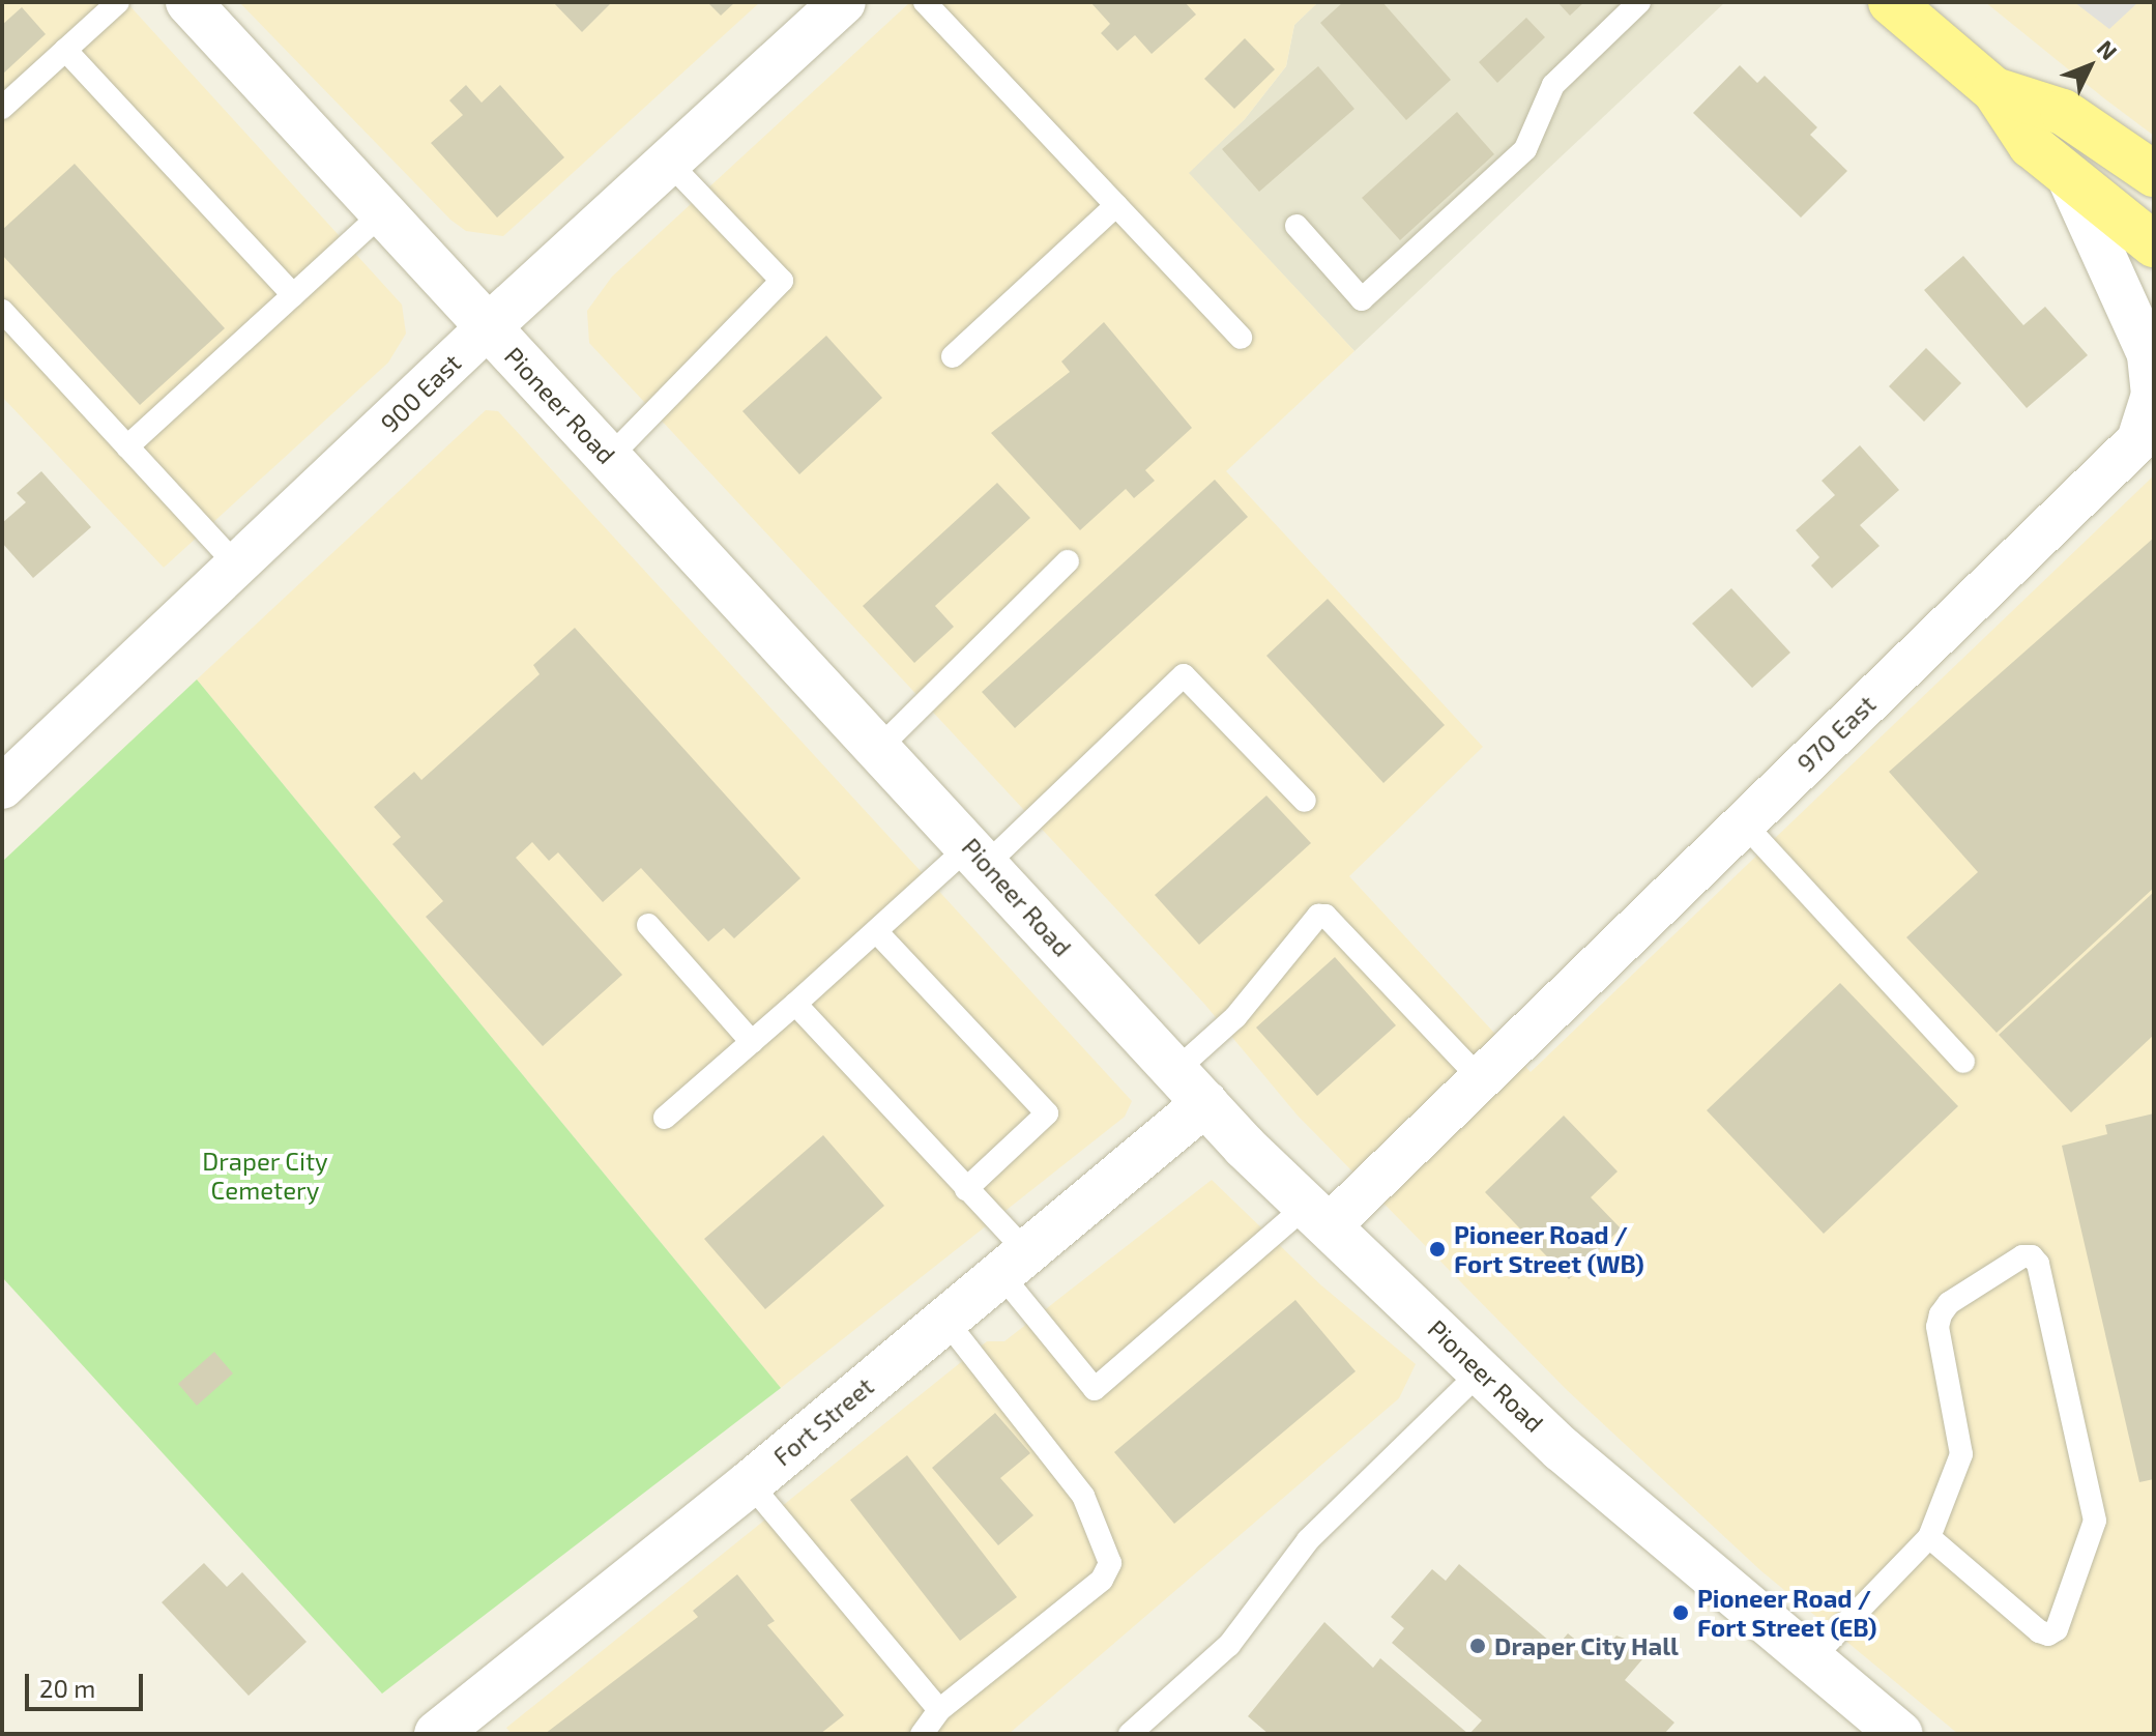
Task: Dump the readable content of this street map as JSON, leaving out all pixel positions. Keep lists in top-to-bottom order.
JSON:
{
  "streets": {
    "street": [
      "900 East",
      "Pioneer Road",
      "970 East",
      "Fort Street"
    ]
  },
  "crossings": [
    ["900 East", "Pioneer Road"],
    ["Pioneer Road", "970 East"],
    ["Pioneer Road", "Fort Street"]
  ],
  "parks": ["Draper City Cemetery"],
  "places": ["Pioneer Road / Fort Street (WB)", "Pioneer Road / Fort Street (EB)", "Draper City Hall"],
  "scale_bar": "20 m",
  "north": "top right"
}
